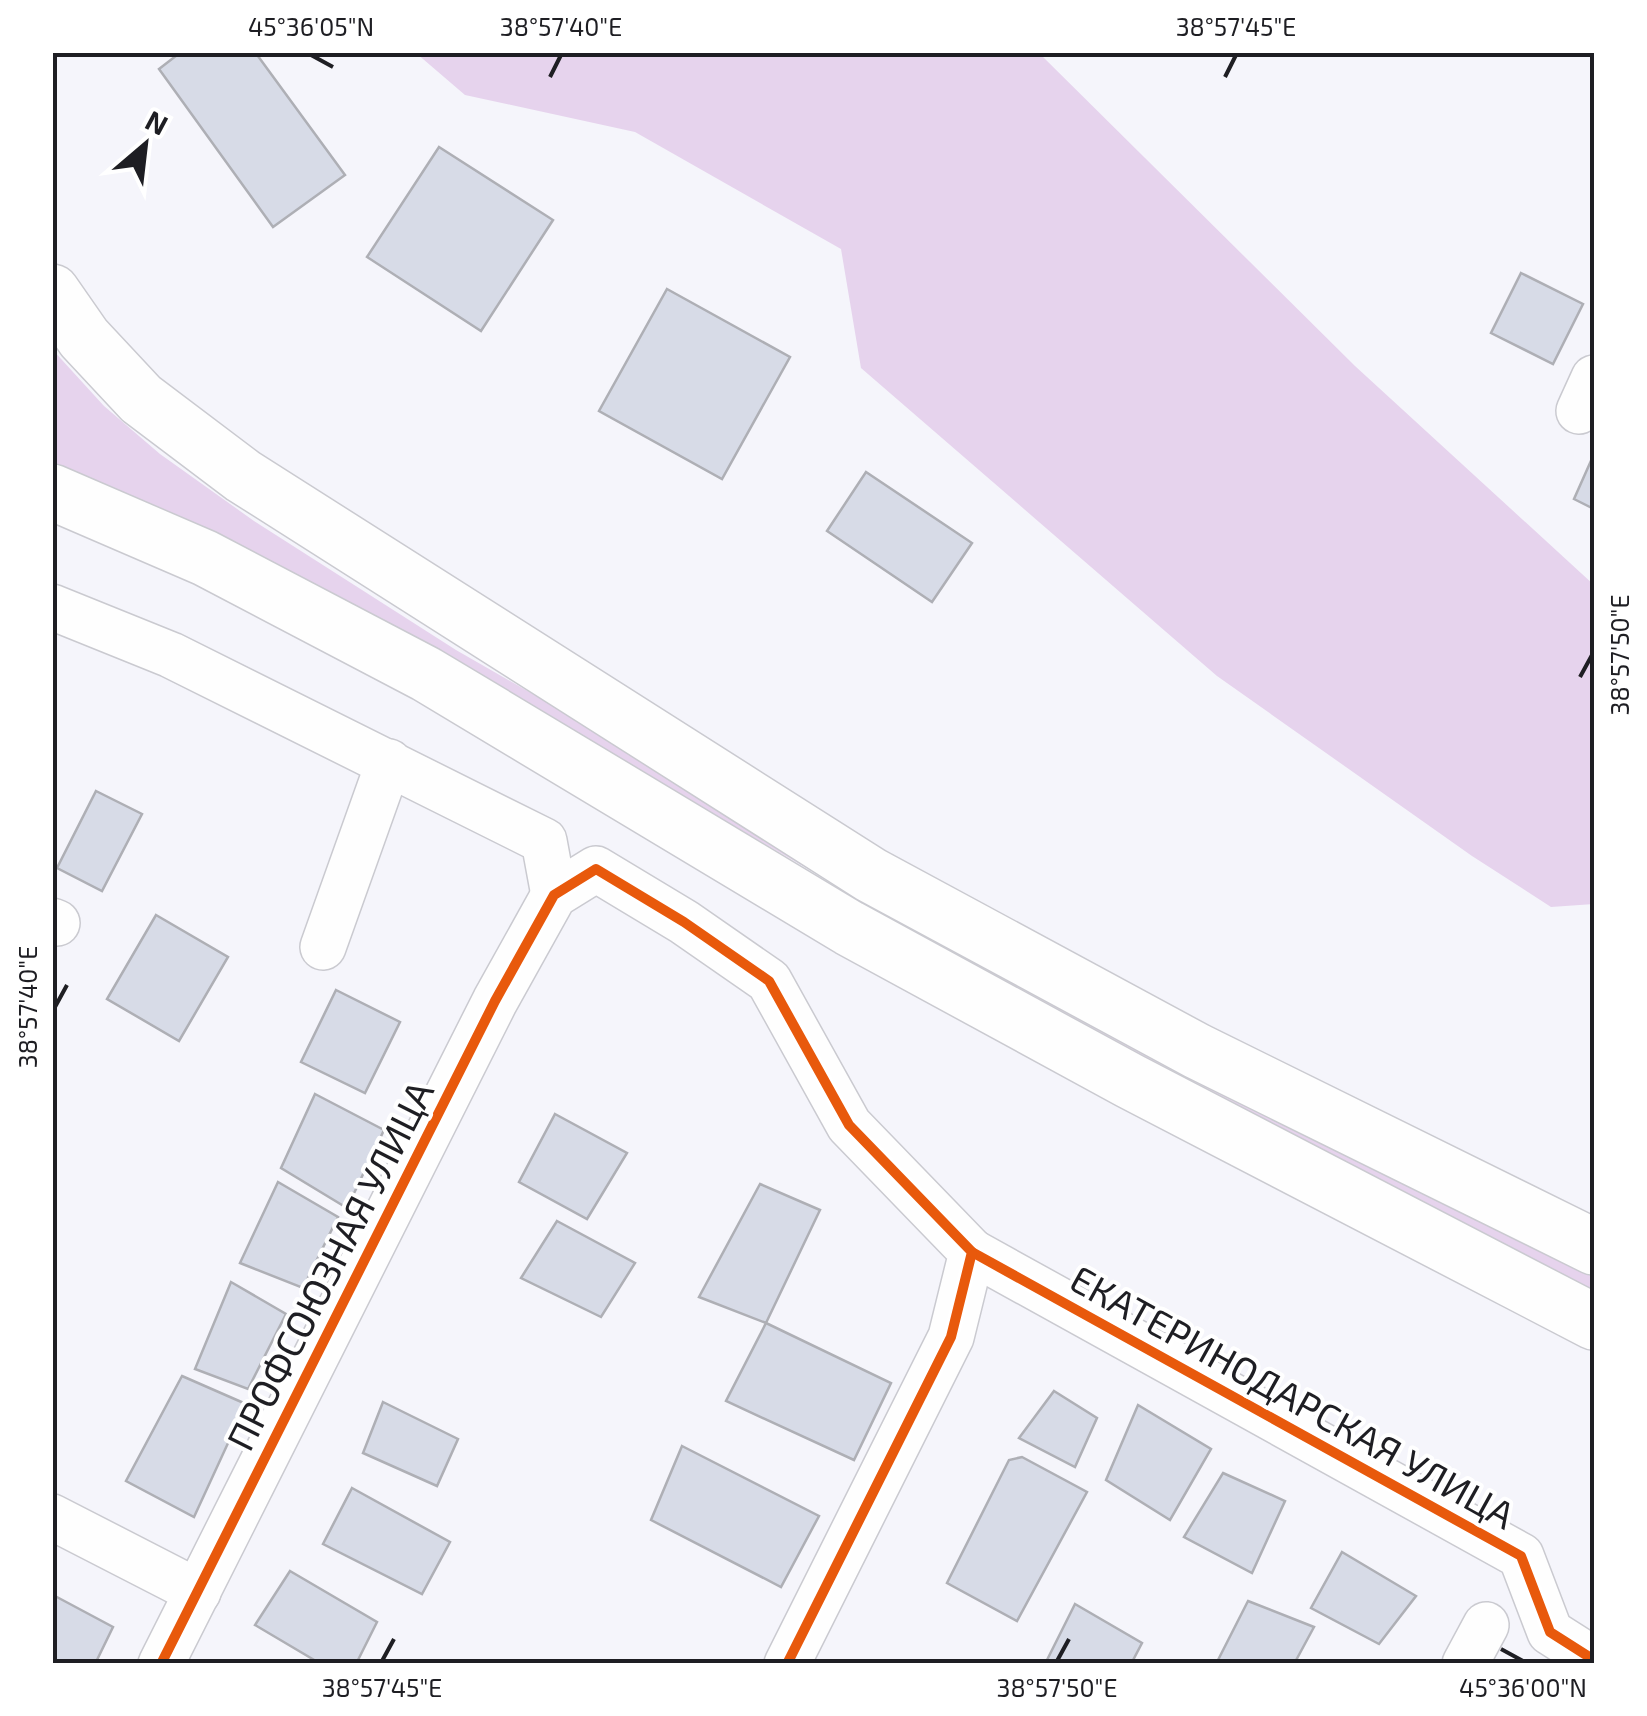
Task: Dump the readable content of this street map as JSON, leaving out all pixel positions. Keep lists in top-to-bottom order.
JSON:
{
  "streets": {
    "street": ["ПРОФСОЮЗНАЯ УЛИЦА", "ЕКАТЕРИНОДАРСКАЯ УЛИЦА"]
  },
  "crossings": [
    ["ПРОФСОЮЗНАЯ УЛИЦА", "ЕКАТЕРИНОДАРСКАЯ УЛИЦА"]
  ],
  "north": "top right",
  "coordinates": [
    "45°36'05\"N",
    "38°57'40\"E",
    "38°57'45\"E",
    "38°57'50\"E",
    "45°36'00\"N"
  ]
}
